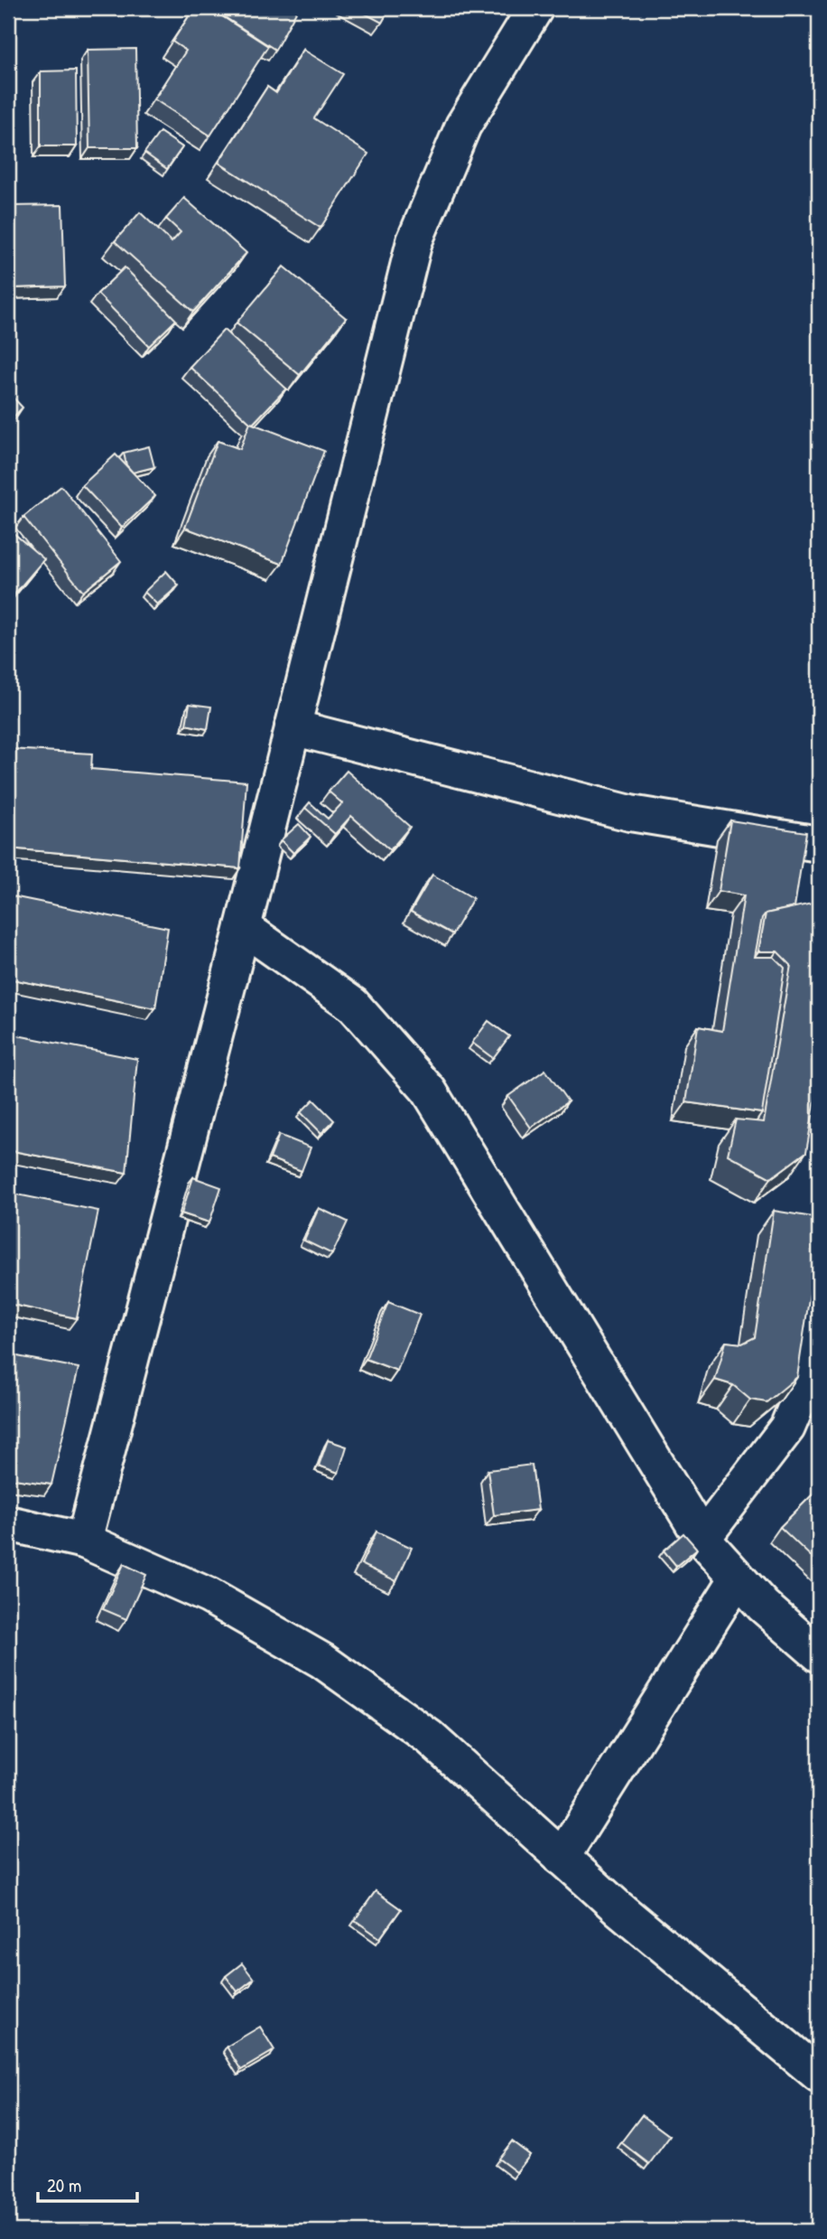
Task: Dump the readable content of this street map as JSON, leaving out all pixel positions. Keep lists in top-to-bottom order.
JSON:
{
  "scale_bar": "20 m"
}
